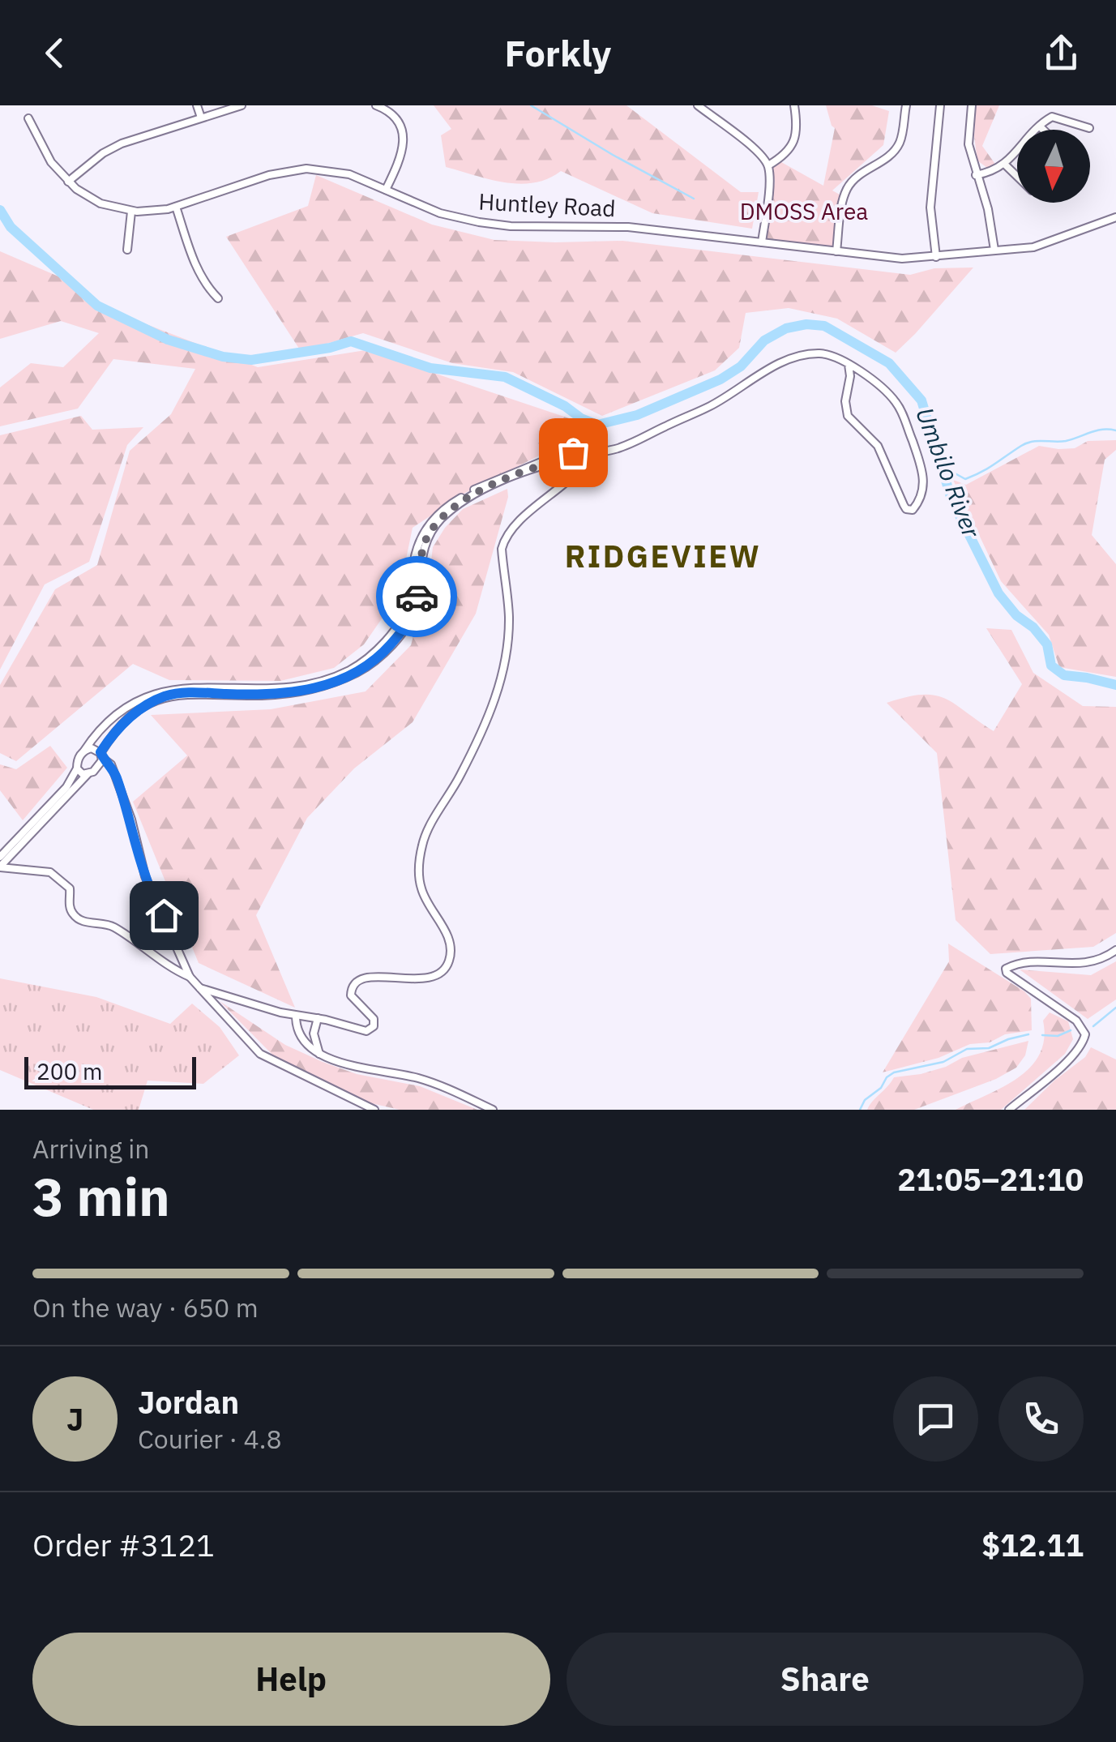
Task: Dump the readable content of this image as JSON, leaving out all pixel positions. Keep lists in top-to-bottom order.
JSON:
{
  "streets": {
    "street": ["Huntley Road"]
  },
  "districts": ["RIDGEVIEW"],
  "water": ["Umbilo River"],
  "parks": ["DMOSS Area"],
  "scale_bar": "200 m",
  "north": "bottom",
  "page": {
    "header": "Forkly",
    "scale": "200 m",
    "heading": ["3 min", "Arriving in", "21:05–21:10"],
    "panel": [
      "Jordan",
      "Courier · 4.8",
      "Order #3121",
      "$12.11"
    ],
    "bar": "On the way · 650 m",
    "round": "J",
    "buttons": ["Help", "Share"]
  }
}
